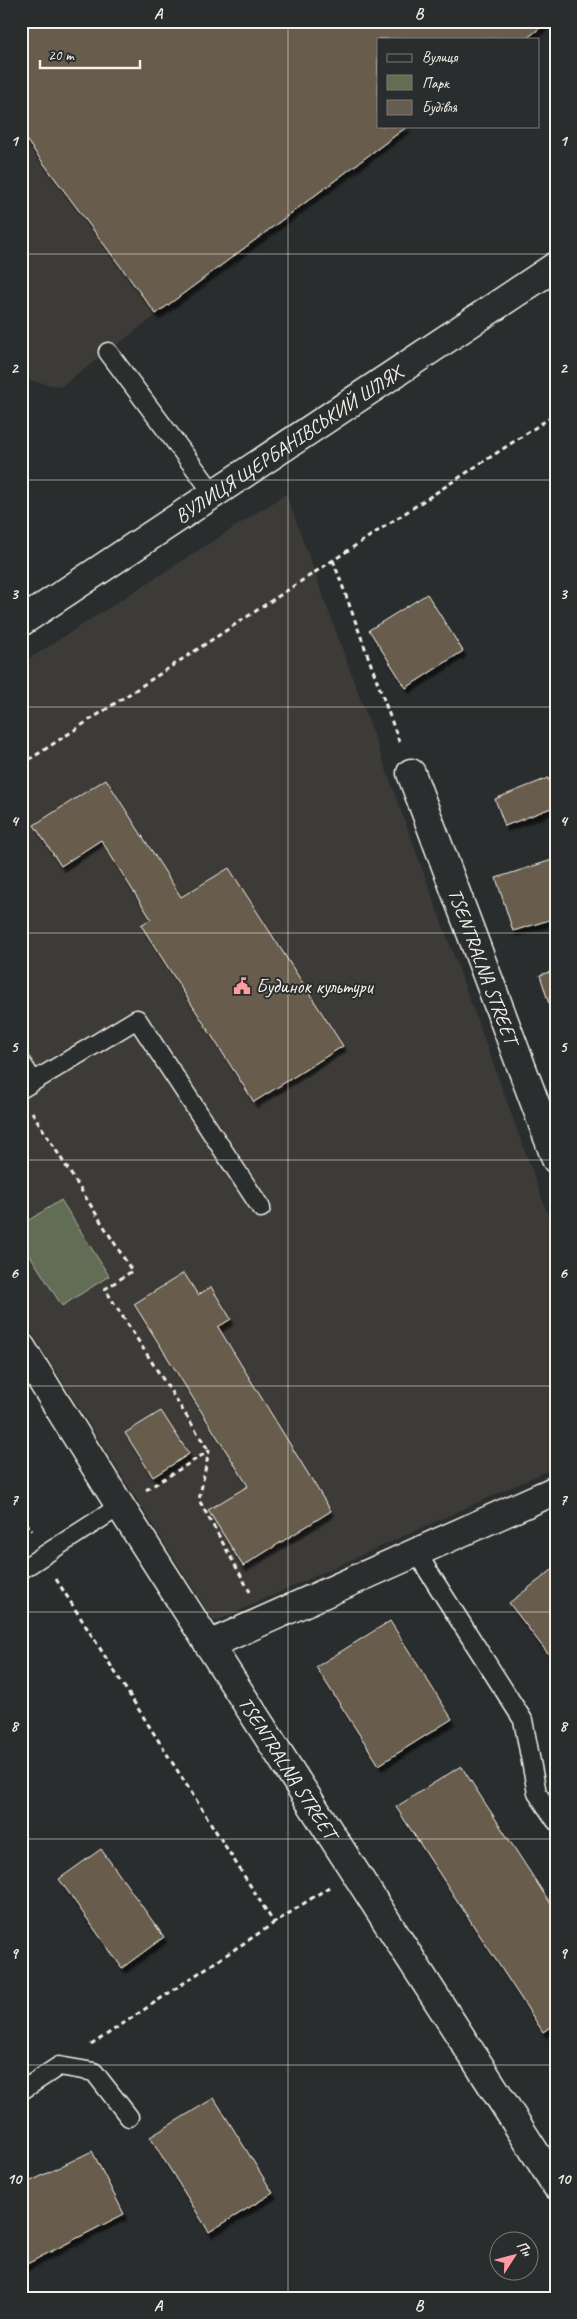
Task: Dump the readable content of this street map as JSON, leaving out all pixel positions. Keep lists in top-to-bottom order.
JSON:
{
  "streets": {
    "street": ["ВУЛИЦЯ ЩЕРБАНІВСЬКИЙ ШЛЯХ", "TSENTRALNA STREET"]
  },
  "places": {
    "public building": ["Будинок культури"]
  },
  "legend": ["Вулиця", "Парк", "Будівля"],
  "scale_bar": "20 m",
  "north": "top right",
  "grid": {
    "columns": ["A", "B"],
    "rows": [
      "1",
      "2",
      "3",
      "4",
      "5",
      "6",
      "7",
      "8",
      "9",
      "10"
    ]
  }
}
